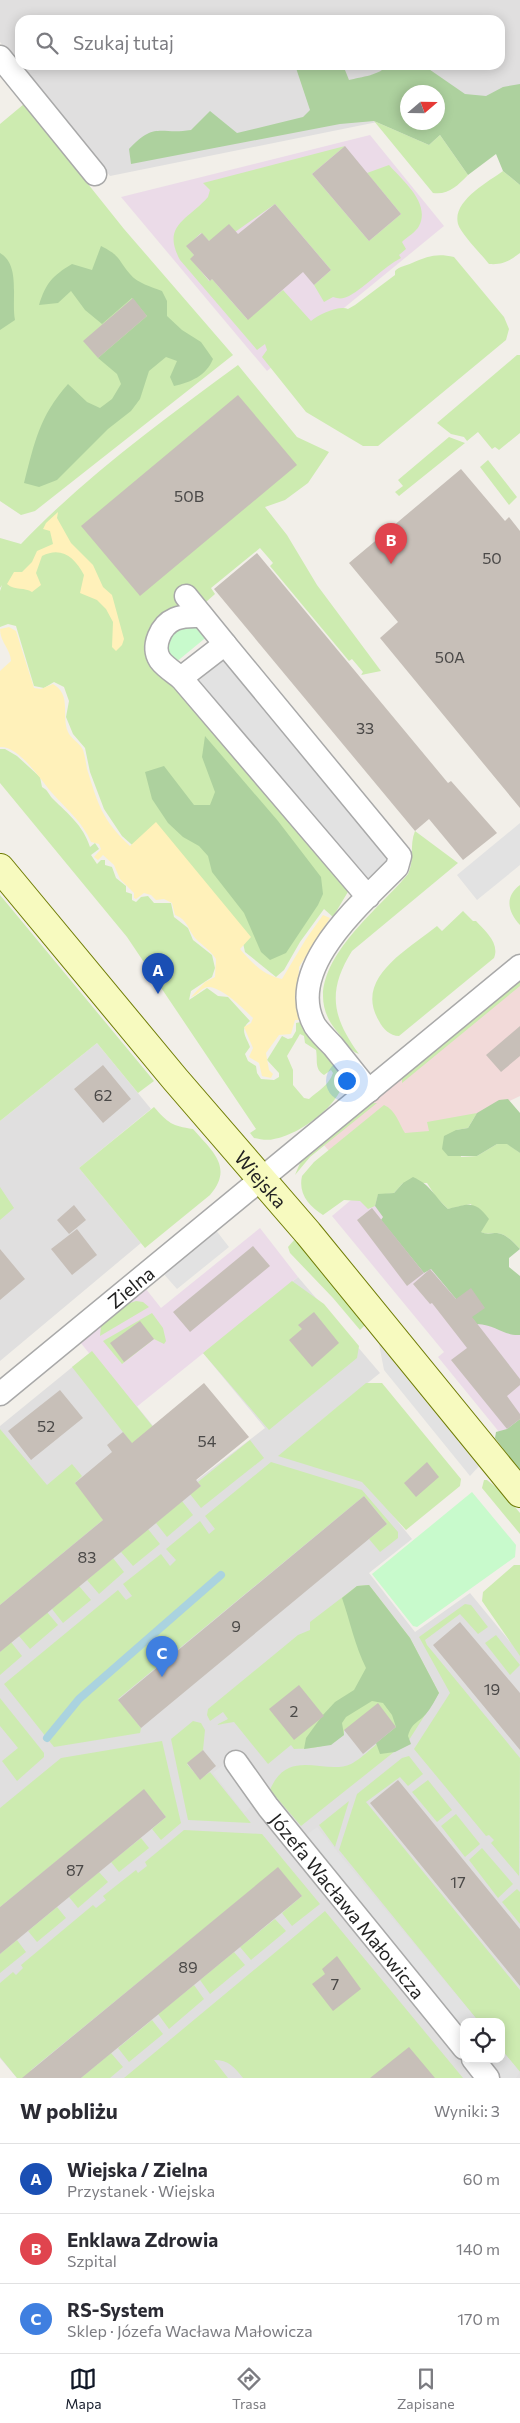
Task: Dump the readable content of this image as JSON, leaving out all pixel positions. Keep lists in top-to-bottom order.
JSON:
{
  "streets": {
    "street": ["Wiejska", "Zielna", "Józefa Wacława Małowicza"]
  },
  "crossings": [
    ["Wiejska", "Zielna"]
  ],
  "house_numbers": [
    "50B",
    "50",
    "50A",
    "33",
    "62",
    "52",
    "54",
    "83",
    "9",
    "19",
    "2",
    "87",
    "17",
    "89",
    "7"
  ],
  "north": "right",
  "page": {
    "search": "Szukaj tutaj",
    "pins": ["B", "A", "C"],
    "heading": ["W pobliżu", "Wyniki: 3"],
    "list": [
      {
        "mark": "A",
        "name": "Wiejska / Zielna",
        "note": "Przystanek · Wiejska",
        "value": "60 m"
      },
      {
        "mark": "B",
        "name": "Enklawa Zdrowia",
        "note": "Szpital",
        "value": "140 m"
      },
      {
        "mark": "C",
        "name": "RS-System",
        "note": "Sklep · Józefa Wacława Małowicza",
        "value": "170 m"
      }
    ],
    "nav": ["Mapa", "Trasa", "Zapisane"]
  }
}
